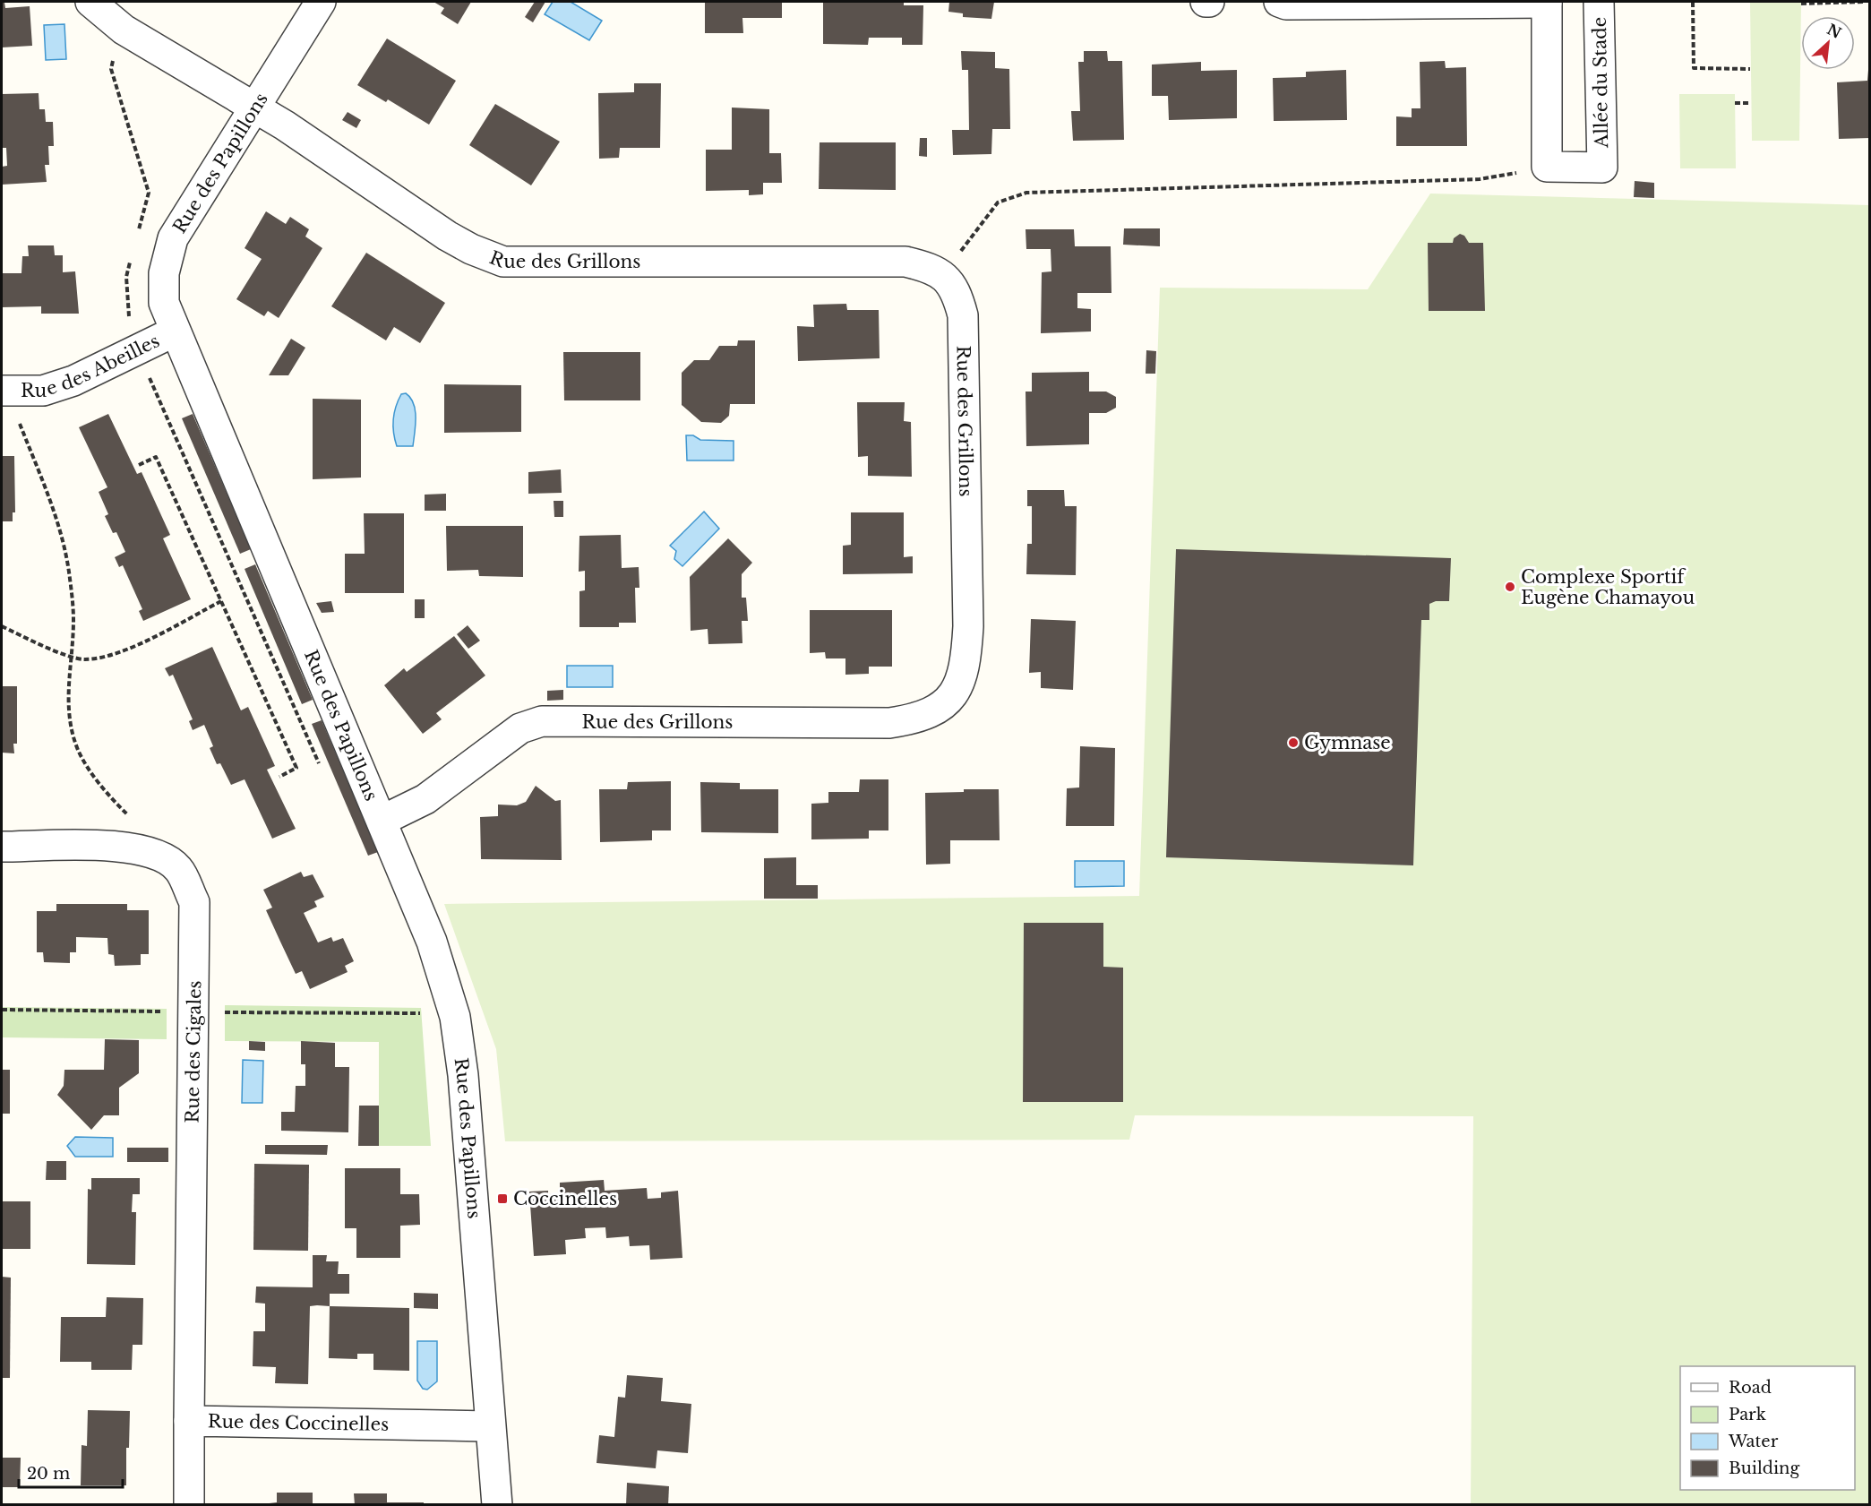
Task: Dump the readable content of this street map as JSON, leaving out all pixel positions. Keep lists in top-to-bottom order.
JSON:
{
  "streets": {
    "street": [
      "Allée du Stade",
      "Rue des Papillons",
      "Rue des Grillons",
      "Rue des Abeilles",
      "Rue des Cigales",
      "Rue des Coccinelles"
    ]
  },
  "crossings": [
    ["Rue des Papillons", "Rue des Grillons"],
    ["Rue des Papillons", "Rue des Abeilles"],
    ["Rue des Papillons", "Rue des Coccinelles"],
    ["Rue des Cigales", "Rue des Coccinelles"]
  ],
  "places": {
    "other": ["Complexe Sportif Eugène Chamayou", "Gymnase"],
    "transit": ["Coccinelles"]
  },
  "legend": [
    "Road",
    "Park",
    "Water",
    "Building"
  ],
  "scale_bar": "20 m",
  "north": "top right"
}
